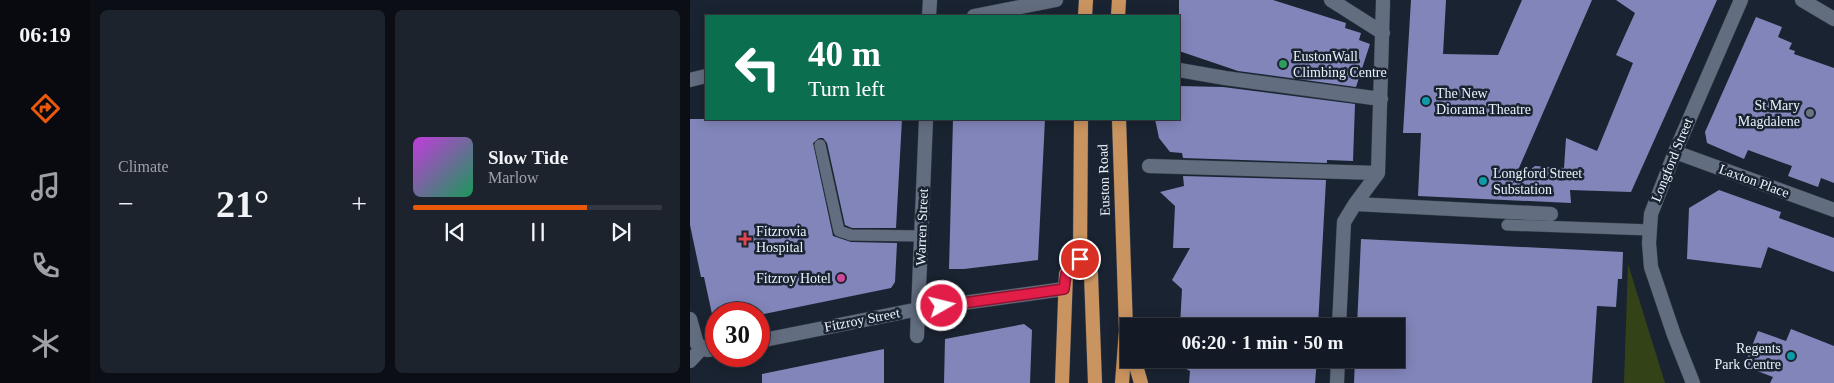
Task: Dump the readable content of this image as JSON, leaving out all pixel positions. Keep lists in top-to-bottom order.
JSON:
{
  "streets": {
    "highway": ["Euston Road"],
    "street": [
      "Longford Street",
      "Laxton Place",
      "Warren Street",
      "Fitzroy Street"
    ]
  },
  "crossings": [
    ["Longford Street", "Laxton Place"],
    ["Warren Street", "Fitzroy Street"]
  ],
  "places": {
    "other": [
      "EustonWall Climbing Centre",
      "The New Diorama Theatre",
      "St Mary Magdalene",
      "Longford Street Substation",
      "Fitzroy Hotel",
      "Regents Park Centre"
    ],
    "health": ["Fitzrovia Hospital"]
  },
  "page": {
    "tabs": "06:19",
    "tile": "Climate",
    "turn": ["40 m", "Turn left"],
    "song": ["Slow Tide", "Marlow"],
    "heat": ["−", "21°", "+"],
    "limit": "30",
    "trip": "06:20 · 1 min · 50 m"
  }
}
